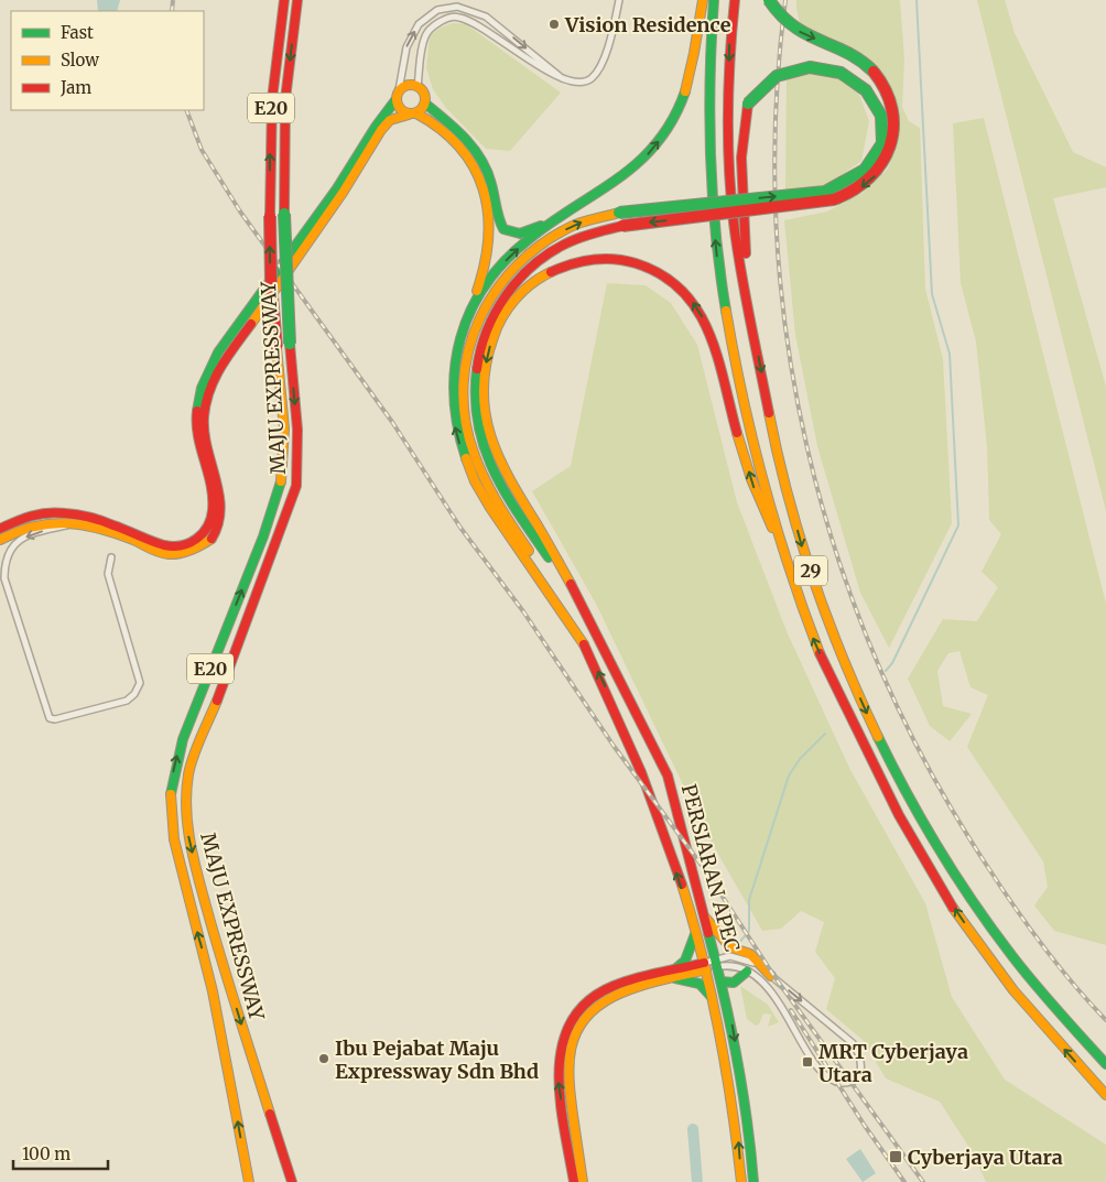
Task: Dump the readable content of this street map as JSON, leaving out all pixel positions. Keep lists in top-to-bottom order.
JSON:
{
  "streets": {
    "main road": [
      "E20",
      "MAJU EXPRESSWAY",
      "29",
      "PERSIARAN APEC"
    ]
  },
  "places": {
    "other": ["Vision Residence", "Ibu Pejabat Maju Expressway Sdn Bhd"],
    "transit": ["MRT Cyberjaya Utara", "Cyberjaya Utara"]
  },
  "legend": ["Fast", "Slow", "Jam"],
  "scale_bar": "100 m"
}
